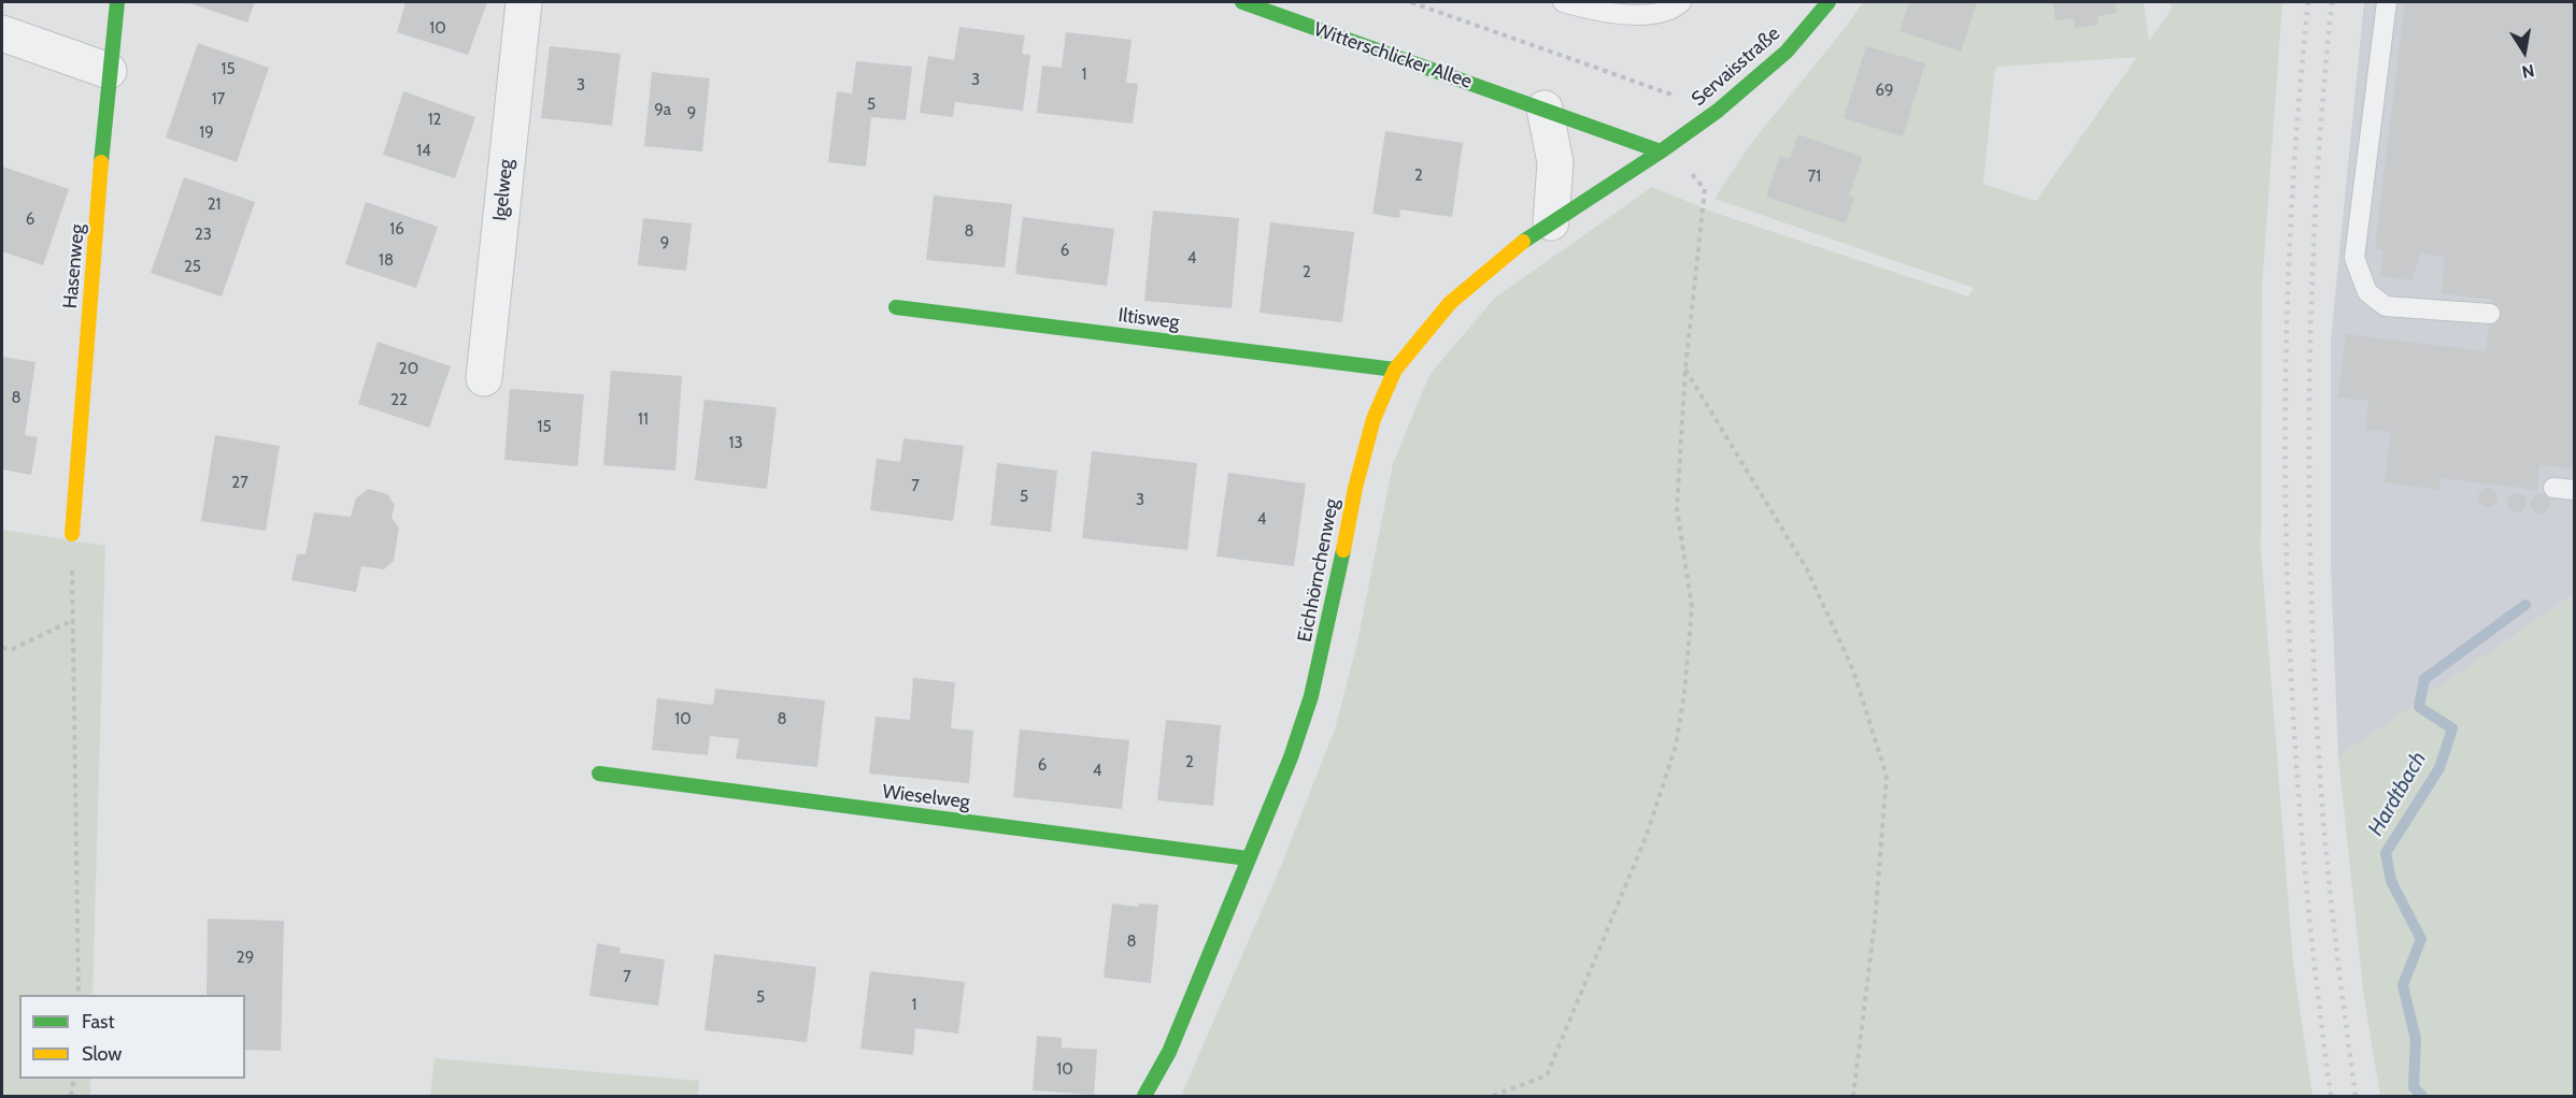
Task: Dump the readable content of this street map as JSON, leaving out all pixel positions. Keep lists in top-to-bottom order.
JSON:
{
  "streets": {
    "street": [
      "Witterschlicker Allee",
      "Servaisstraße",
      "Igelweg",
      "Hasenweg",
      "Iltisweg",
      "Eichhörnchenweg",
      "Wieselweg"
    ]
  },
  "crossings": [
    ["Witterschlicker Allee", "Servaisstraße"],
    ["Witterschlicker Allee", "Eichhörnchenweg"],
    ["Servaisstraße", "Eichhörnchenweg"],
    ["Iltisweg", "Eichhörnchenweg"],
    ["Eichhörnchenweg", "Wieselweg"]
  ],
  "water": ["Hardtbach"],
  "house_numbers": [
    "10",
    "15",
    "1",
    "3",
    "3",
    "69",
    "17",
    "5",
    "9a",
    "9",
    "12",
    "19",
    "14",
    "2",
    "71",
    "21",
    "6",
    "16",
    "8",
    "23",
    "9",
    "6",
    "4",
    "18",
    "25",
    "2",
    "20",
    "8",
    "22",
    "11",
    "15",
    "13",
    "27",
    "7",
    "5",
    "3",
    "4",
    "10",
    "8",
    "2",
    "6",
    "4",
    "8",
    "29",
    "7",
    "5",
    "1",
    "10"
  ],
  "legend": ["Fast", "Slow"],
  "north": "bottom"
}
